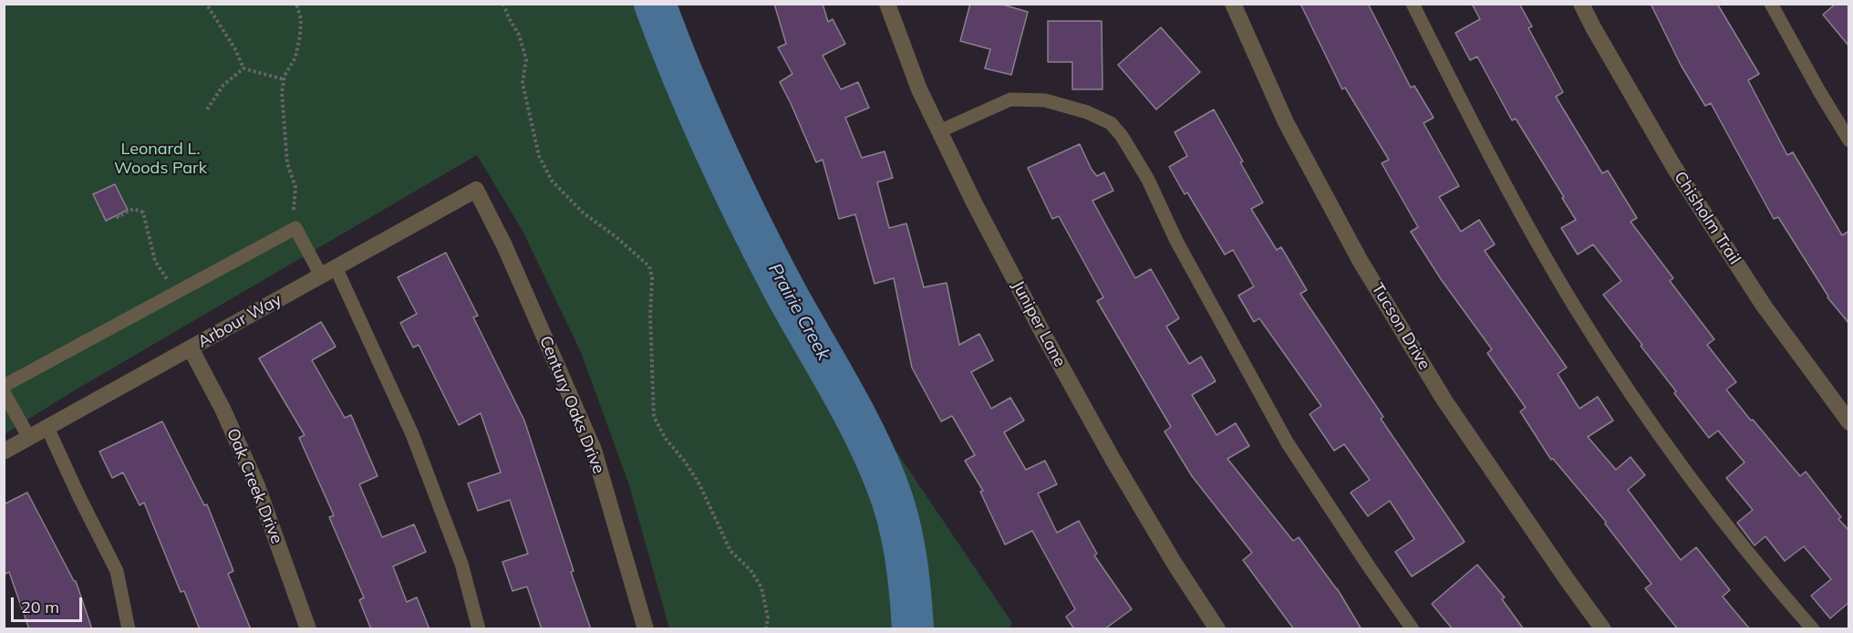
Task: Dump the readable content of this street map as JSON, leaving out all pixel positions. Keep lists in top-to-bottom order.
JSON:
{
  "streets": {
    "street": [
      "Chisholm Trail",
      "Arbour Way",
      "Juniper Lane",
      "Tucson Drive",
      "Century Oaks Drive",
      "Oak Creek Drive"
    ]
  },
  "crossings": [
    ["Arbour Way", "Century Oaks Drive"],
    ["Arbour Way", "Oak Creek Drive"]
  ],
  "water": ["Prairie Creek"],
  "parks": ["Leonard L. Woods Park"],
  "scale_bar": "20 m"
}
